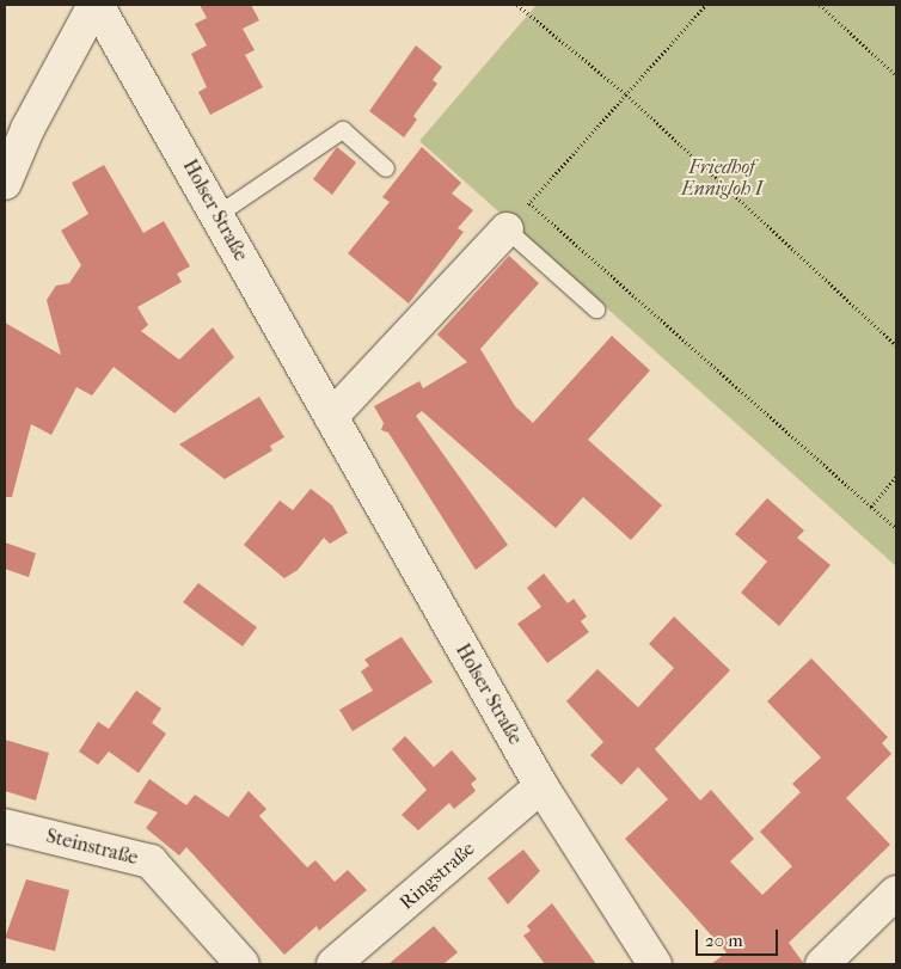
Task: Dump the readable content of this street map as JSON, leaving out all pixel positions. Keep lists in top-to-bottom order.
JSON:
{
  "streets": {
    "street": ["Holser Straße", "Steinstraße", "Ringstraße"]
  },
  "crossings": [
    ["Holser Straße", "Ringstraße"]
  ],
  "parks": ["Friedhof Ennigloh I"],
  "scale_bar": "20 m"
}
